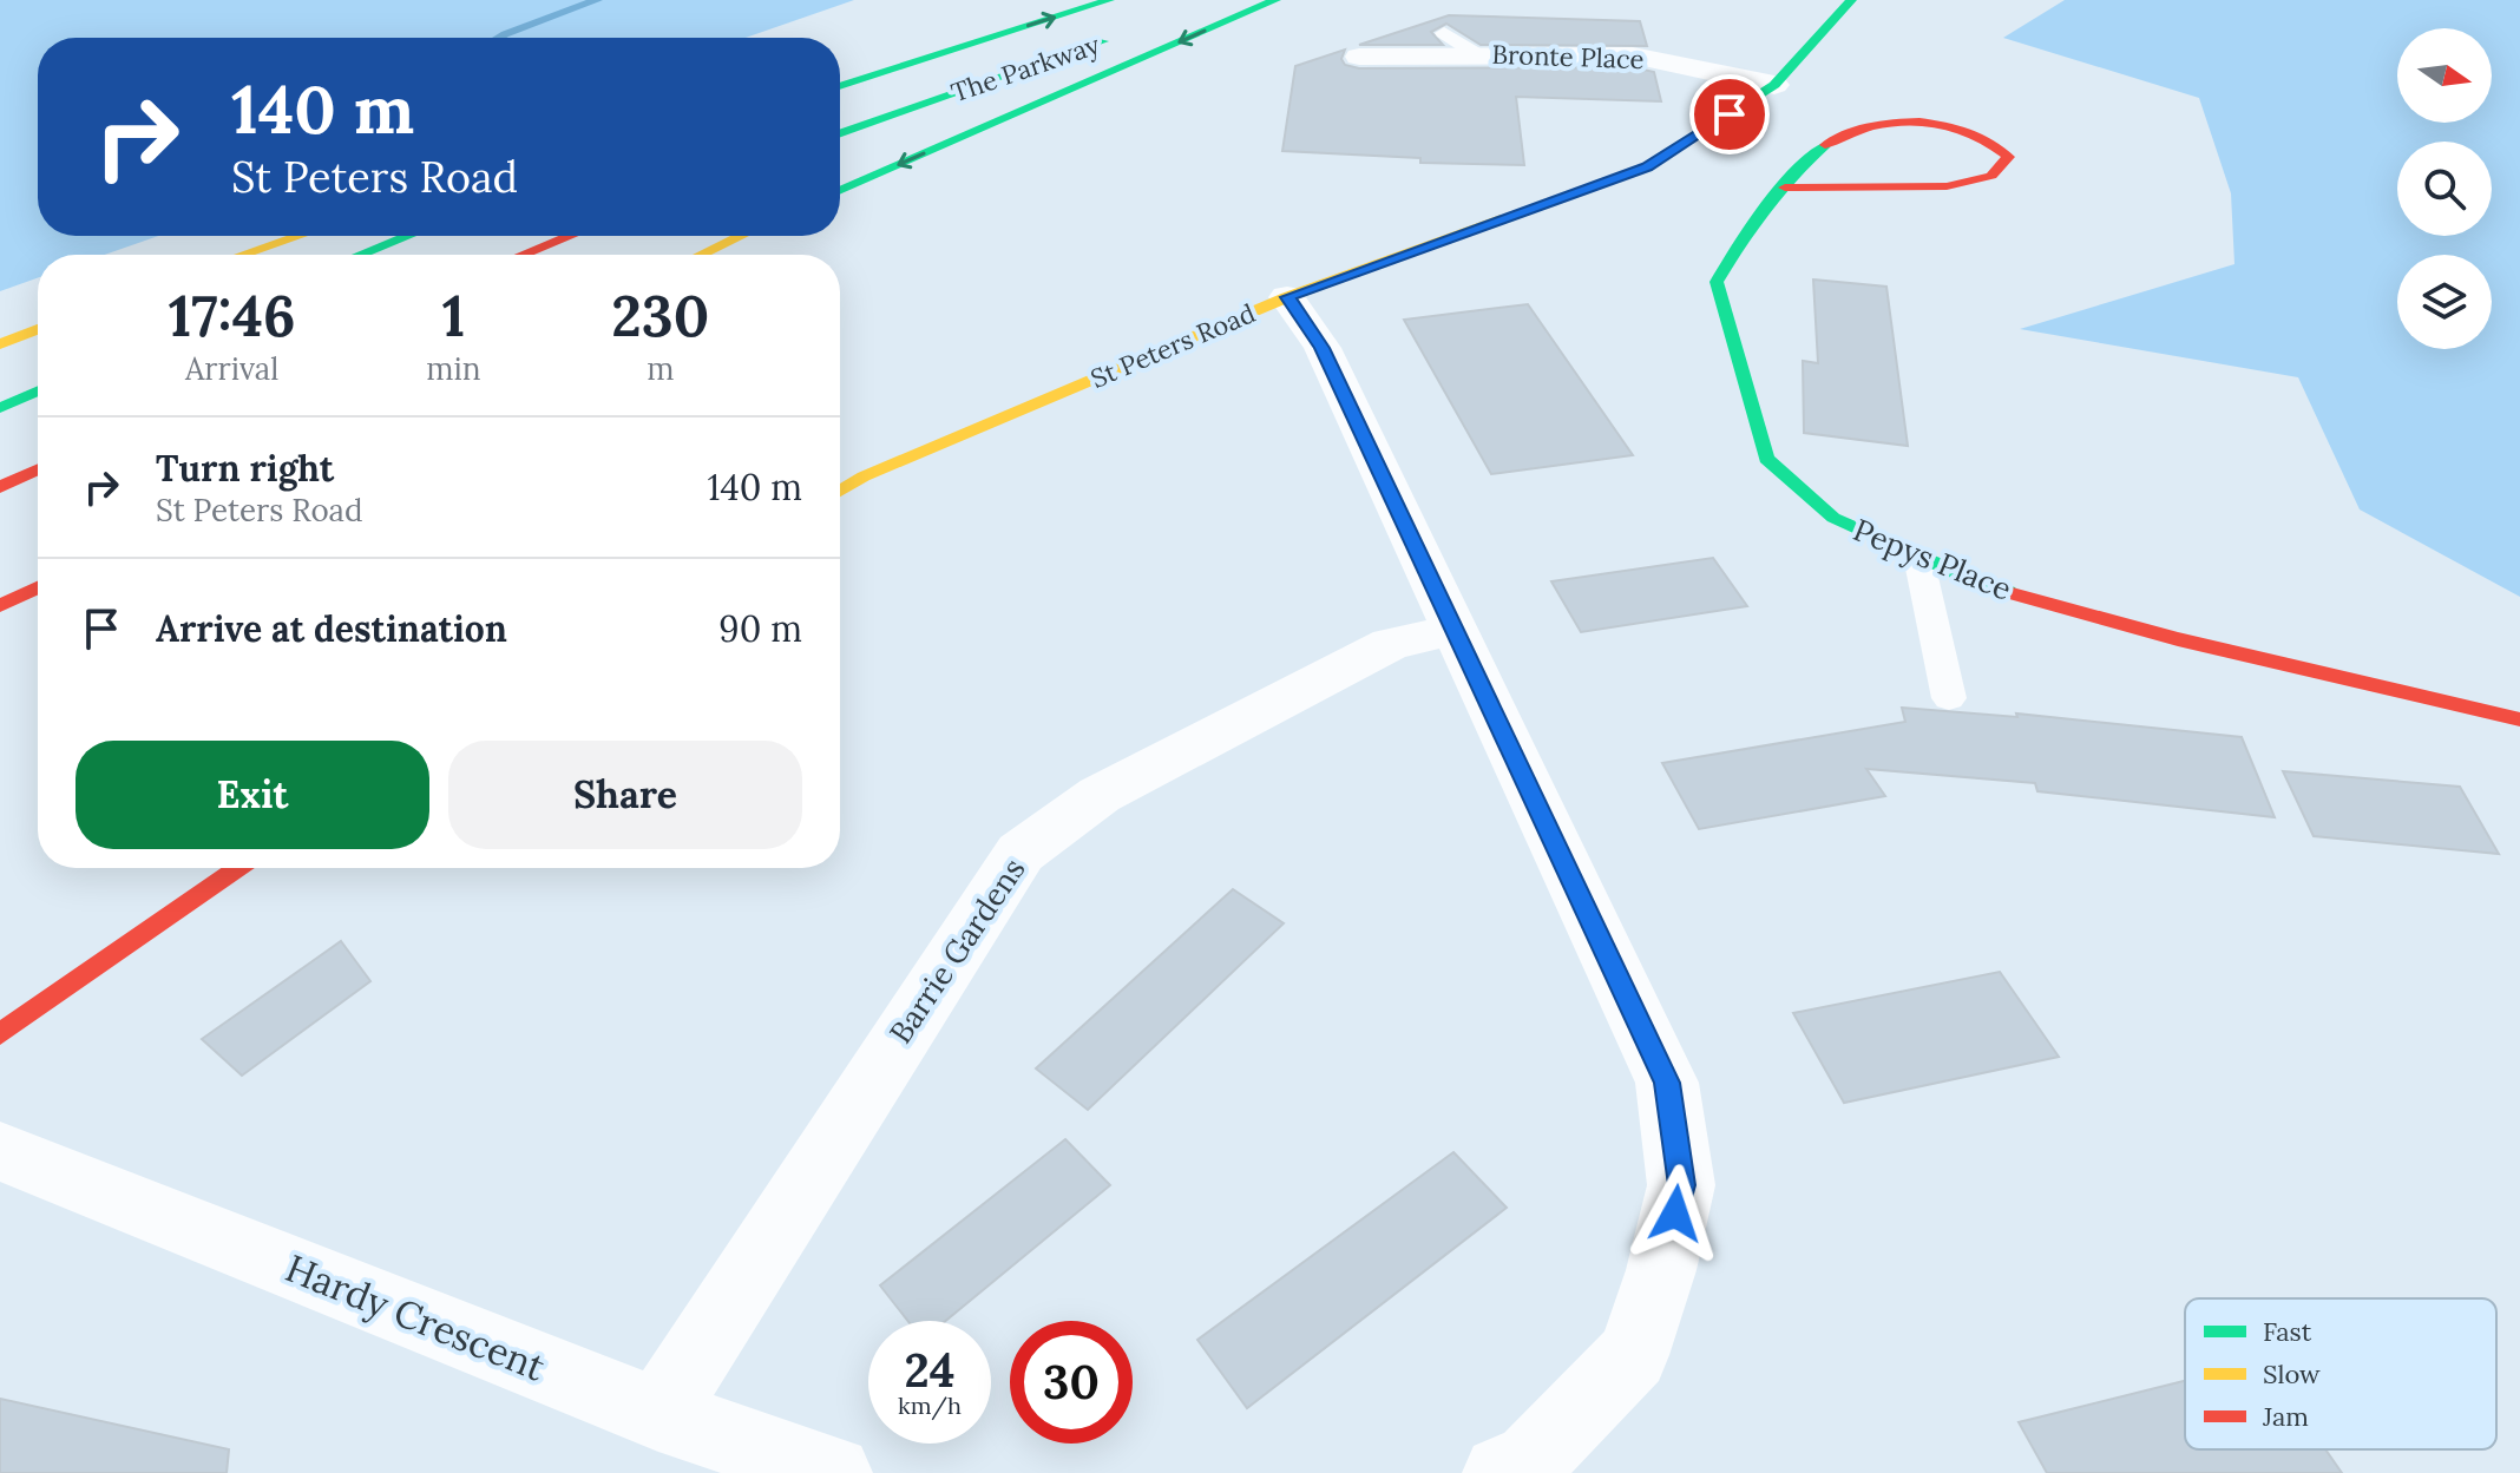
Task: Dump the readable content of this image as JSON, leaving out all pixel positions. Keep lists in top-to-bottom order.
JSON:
{
  "streets": {
    "main road": ["The Parkway", "St Peters Road", "Pepys Place"],
    "street": ["Bronte Place", "Barrie Gardens", "Hardy Crescent"]
  },
  "crossings": [
    ["Bronte Place", "St Peters Road"],
    ["Barrie Gardens", "Hardy Crescent"]
  ],
  "legend": ["Fast", "Slow", "Jam"],
  "north": "right",
  "page": {
    "turn": ["140 m", "St Peters Road"],
    "eta": [
      "17:46",
      "Arrival",
      "1",
      "min",
      "230",
      "m"
    ],
    "list": [
      {
        "name": "Turn right",
        "note": "St Peters Road",
        "value": "140 m"
      },
      {
        "name": "Arrive at destination",
        "value": "90 m"
      }
    ],
    "buttons": ["Exit", "Share"],
    "speed": "24 km/h",
    "limit": "30"
  }
}
